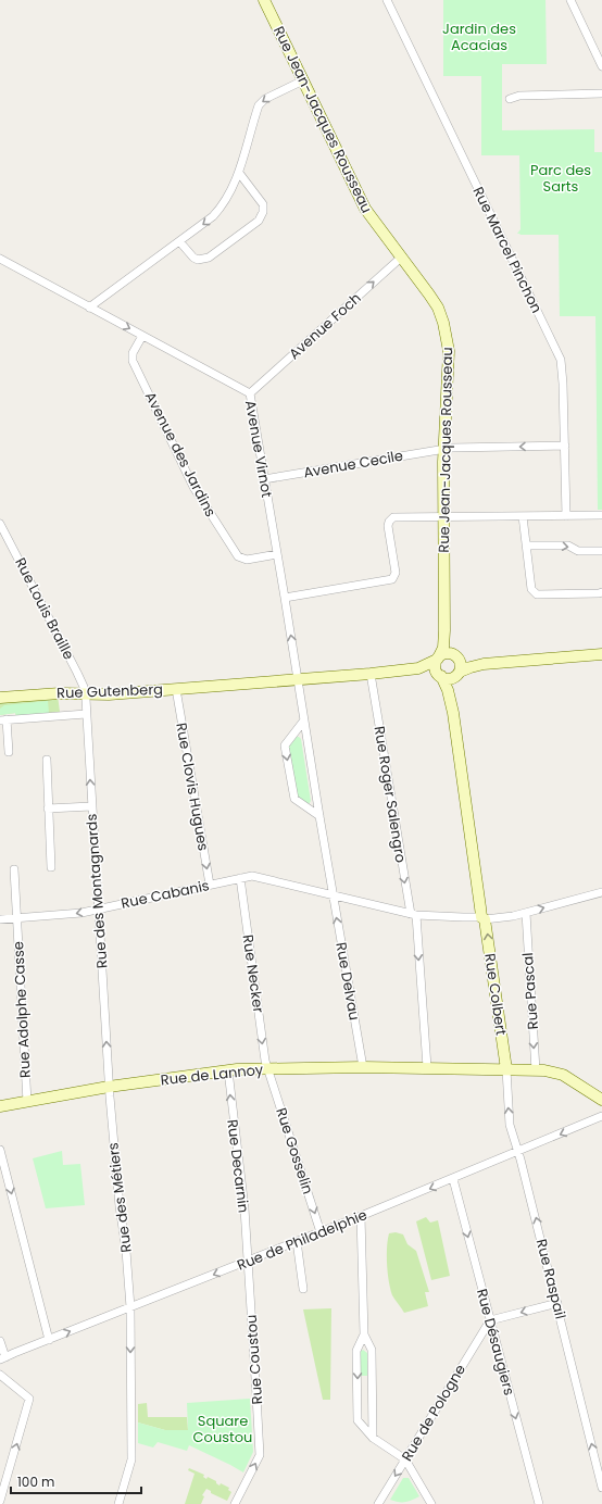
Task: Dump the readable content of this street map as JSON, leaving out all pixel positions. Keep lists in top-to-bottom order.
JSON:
{
  "streets": {
    "street": [
      "Rue Jean-Jacques Rousseau",
      "Rue Marcel Pinchon",
      "Avenue Foch",
      "Avenue Virnot",
      "Avenue des Jardins",
      "Avenue Cecile",
      "Rue Louis Braille",
      "Rue Gutenberg",
      "Rue Clovis Hugues",
      "Rue Roger Salengro",
      "Rue des Montagnards",
      "Rue Cabanis",
      "Rue Necker",
      "Rue Delvau",
      "Rue Pascal",
      "Rue Colbert",
      "Rue Adolphe Casse",
      "Rue de Lannoy",
      "Rue Gosselin",
      "Rue Decarnin",
      "Rue des Métiers",
      "Rue de Philadelphie",
      "Rue Raspail",
      "Rue Désaugiers",
      "Rue Coustou",
      "Rue de Pologne"
    ]
  },
  "crossings": [
    ["Rue Jean-Jacques Rousseau", "Avenue Foch"],
    ["Rue Jean-Jacques Rousseau", "Avenue Cecile"],
    ["Rue Marcel Pinchon", "Avenue Cecile"],
    ["Avenue Foch", "Avenue Virnot"],
    ["Avenue Virnot", "Avenue des Jardins"],
    ["Avenue Virnot", "Avenue Cecile"],
    ["Avenue Virnot", "Rue Gutenberg"],
    ["Avenue Virnot", "Rue Delvau"],
    ["Rue Louis Braille", "Rue Gutenberg"],
    ["Rue Louis Braille", "Rue des Montagnards"],
    ["Rue Gutenberg", "Rue Clovis Hugues"],
    ["Rue Gutenberg", "Rue Roger Salengro"],
    ["Rue Gutenberg", "Rue des Montagnards"],
    ["Rue Clovis Hugues", "Rue Cabanis"],
    ["Rue Roger Salengro", "Rue de Lannoy"],
    ["Rue des Montagnards", "Rue Cabanis"],
    ["Rue des Montagnards", "Rue de Lannoy"],
    ["Rue des Montagnards", "Rue des Métiers"],
    ["Rue Cabanis", "Rue Necker"],
    ["Rue Cabanis", "Rue Delvau"],
    ["Rue Cabanis", "Rue Adolphe Casse"],
    ["Rue Necker", "Rue de Lannoy"],
    ["Rue Necker", "Rue Gosselin"],
    ["Rue Delvau", "Rue de Lannoy"],
    ["Rue Pascal", "Rue de Lannoy"],
    ["Rue Colbert", "Rue de Lannoy"],
    ["Rue Colbert", "Rue Raspail"],
    ["Rue Adolphe Casse", "Rue de Lannoy"],
    ["Rue de Lannoy", "Rue Gosselin"],
    ["Rue de Lannoy", "Rue Decarnin"],
    ["Rue de Lannoy", "Rue des Métiers"],
    ["Rue de Lannoy", "Rue Raspail"],
    ["Rue Gosselin", "Rue de Philadelphie"],
    ["Rue Decarnin", "Rue de Philadelphie"],
    ["Rue Decarnin", "Rue Coustou"],
    ["Rue des Métiers", "Rue de Philadelphie"],
    ["Rue de Philadelphie", "Rue Raspail"],
    ["Rue de Philadelphie", "Rue Désaugiers"],
    ["Rue de Philadelphie", "Rue Coustou"],
    ["Rue Désaugiers", "Rue de Pologne"]
  ],
  "one_way": [
    "Avenue Foch",
    "Avenue Cecile",
    "Rue Clovis Hugues",
    "Rue Roger Salengro",
    "Rue des Montagnards",
    "Rue Necker",
    "Rue Delvau",
    "Rue Pascal",
    "Rue Colbert",
    "Rue Gosselin",
    "Rue Decarnin",
    "Rue des Métiers",
    "Rue Raspail",
    "Rue Désaugiers",
    "Rue Coustou"
  ],
  "parks": ["Jardin des Acacias", "Parc des Sarts", "Square Coustou"],
  "scale_bar": "100 m"
}
